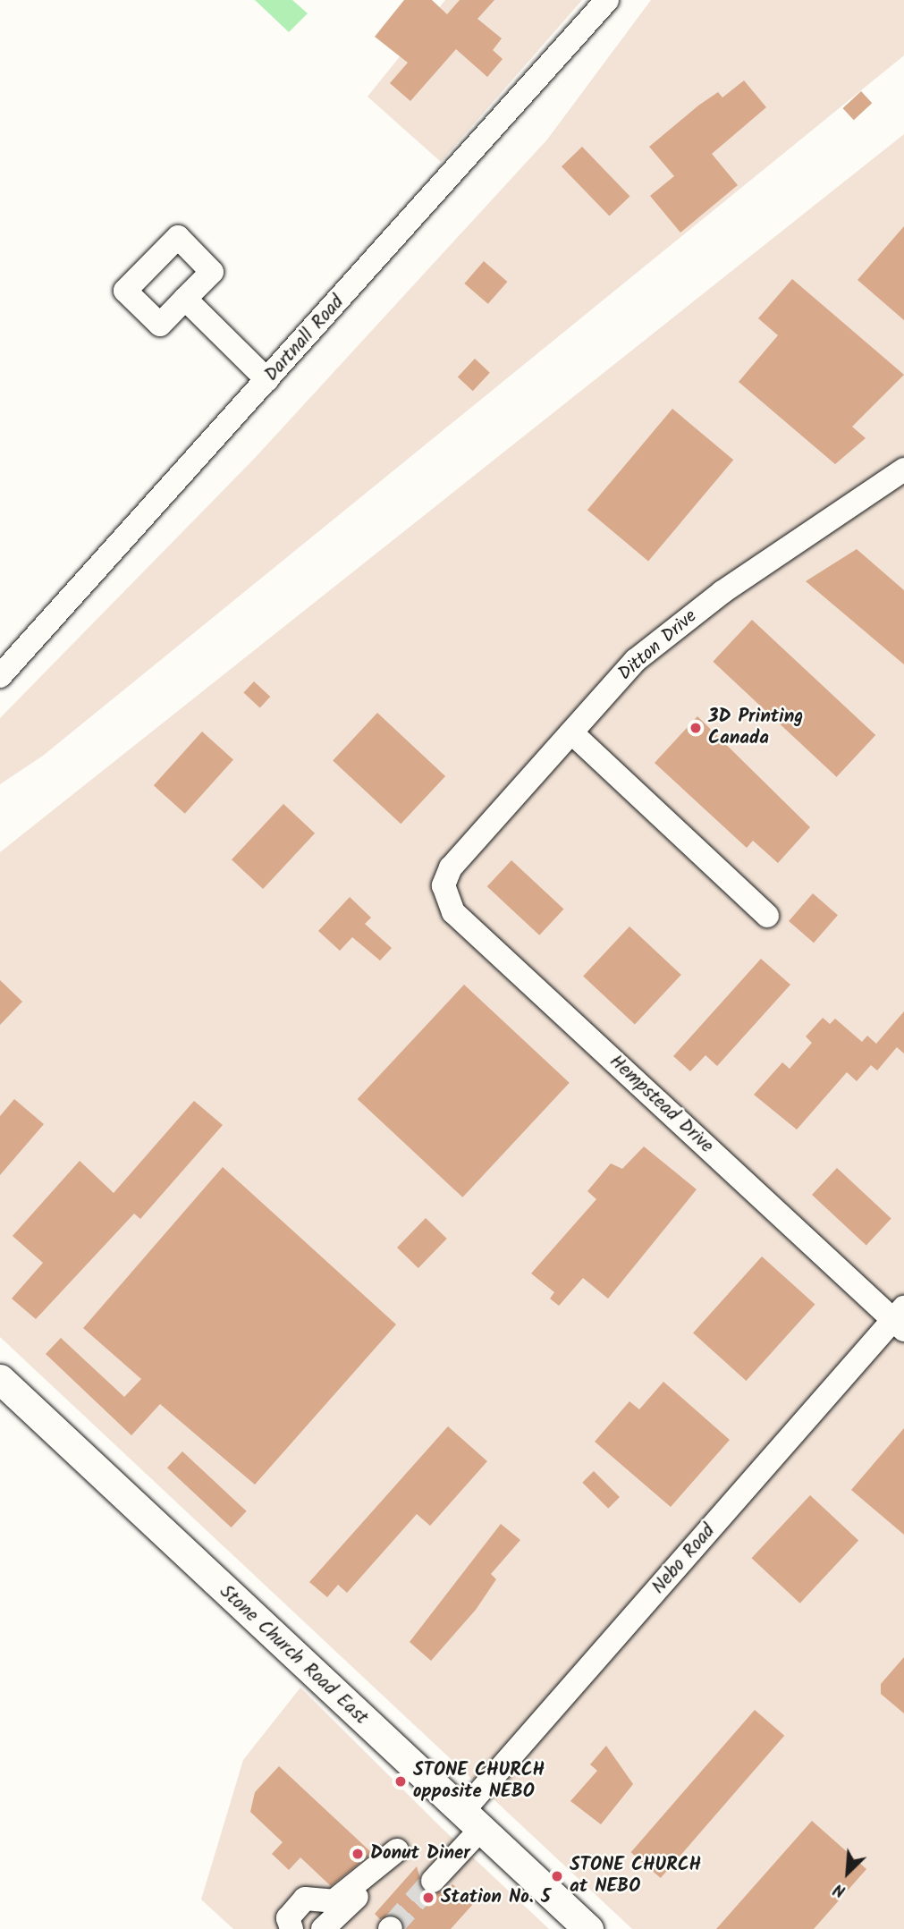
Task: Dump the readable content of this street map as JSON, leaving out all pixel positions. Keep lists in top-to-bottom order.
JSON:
{
  "streets": {
    "main road": ["Stone Church Road East"],
    "street": [
      "Dartnall Road",
      "Ditton Drive",
      "Hempstead Drive",
      "Nebo Road"
    ]
  },
  "crossings": [
    ["Ditton Drive", "Hempstead Drive"],
    ["Hempstead Drive", "Nebo Road"],
    ["Nebo Road", "Stone Church Road East"]
  ],
  "places": [
    "3D Printing Canada",
    "STONE CHURCH opposite NEBO",
    "Donut Diner",
    "STONE CHURCH at NEBO",
    "Station No. 5"
  ],
  "north": "bottom left"
}
